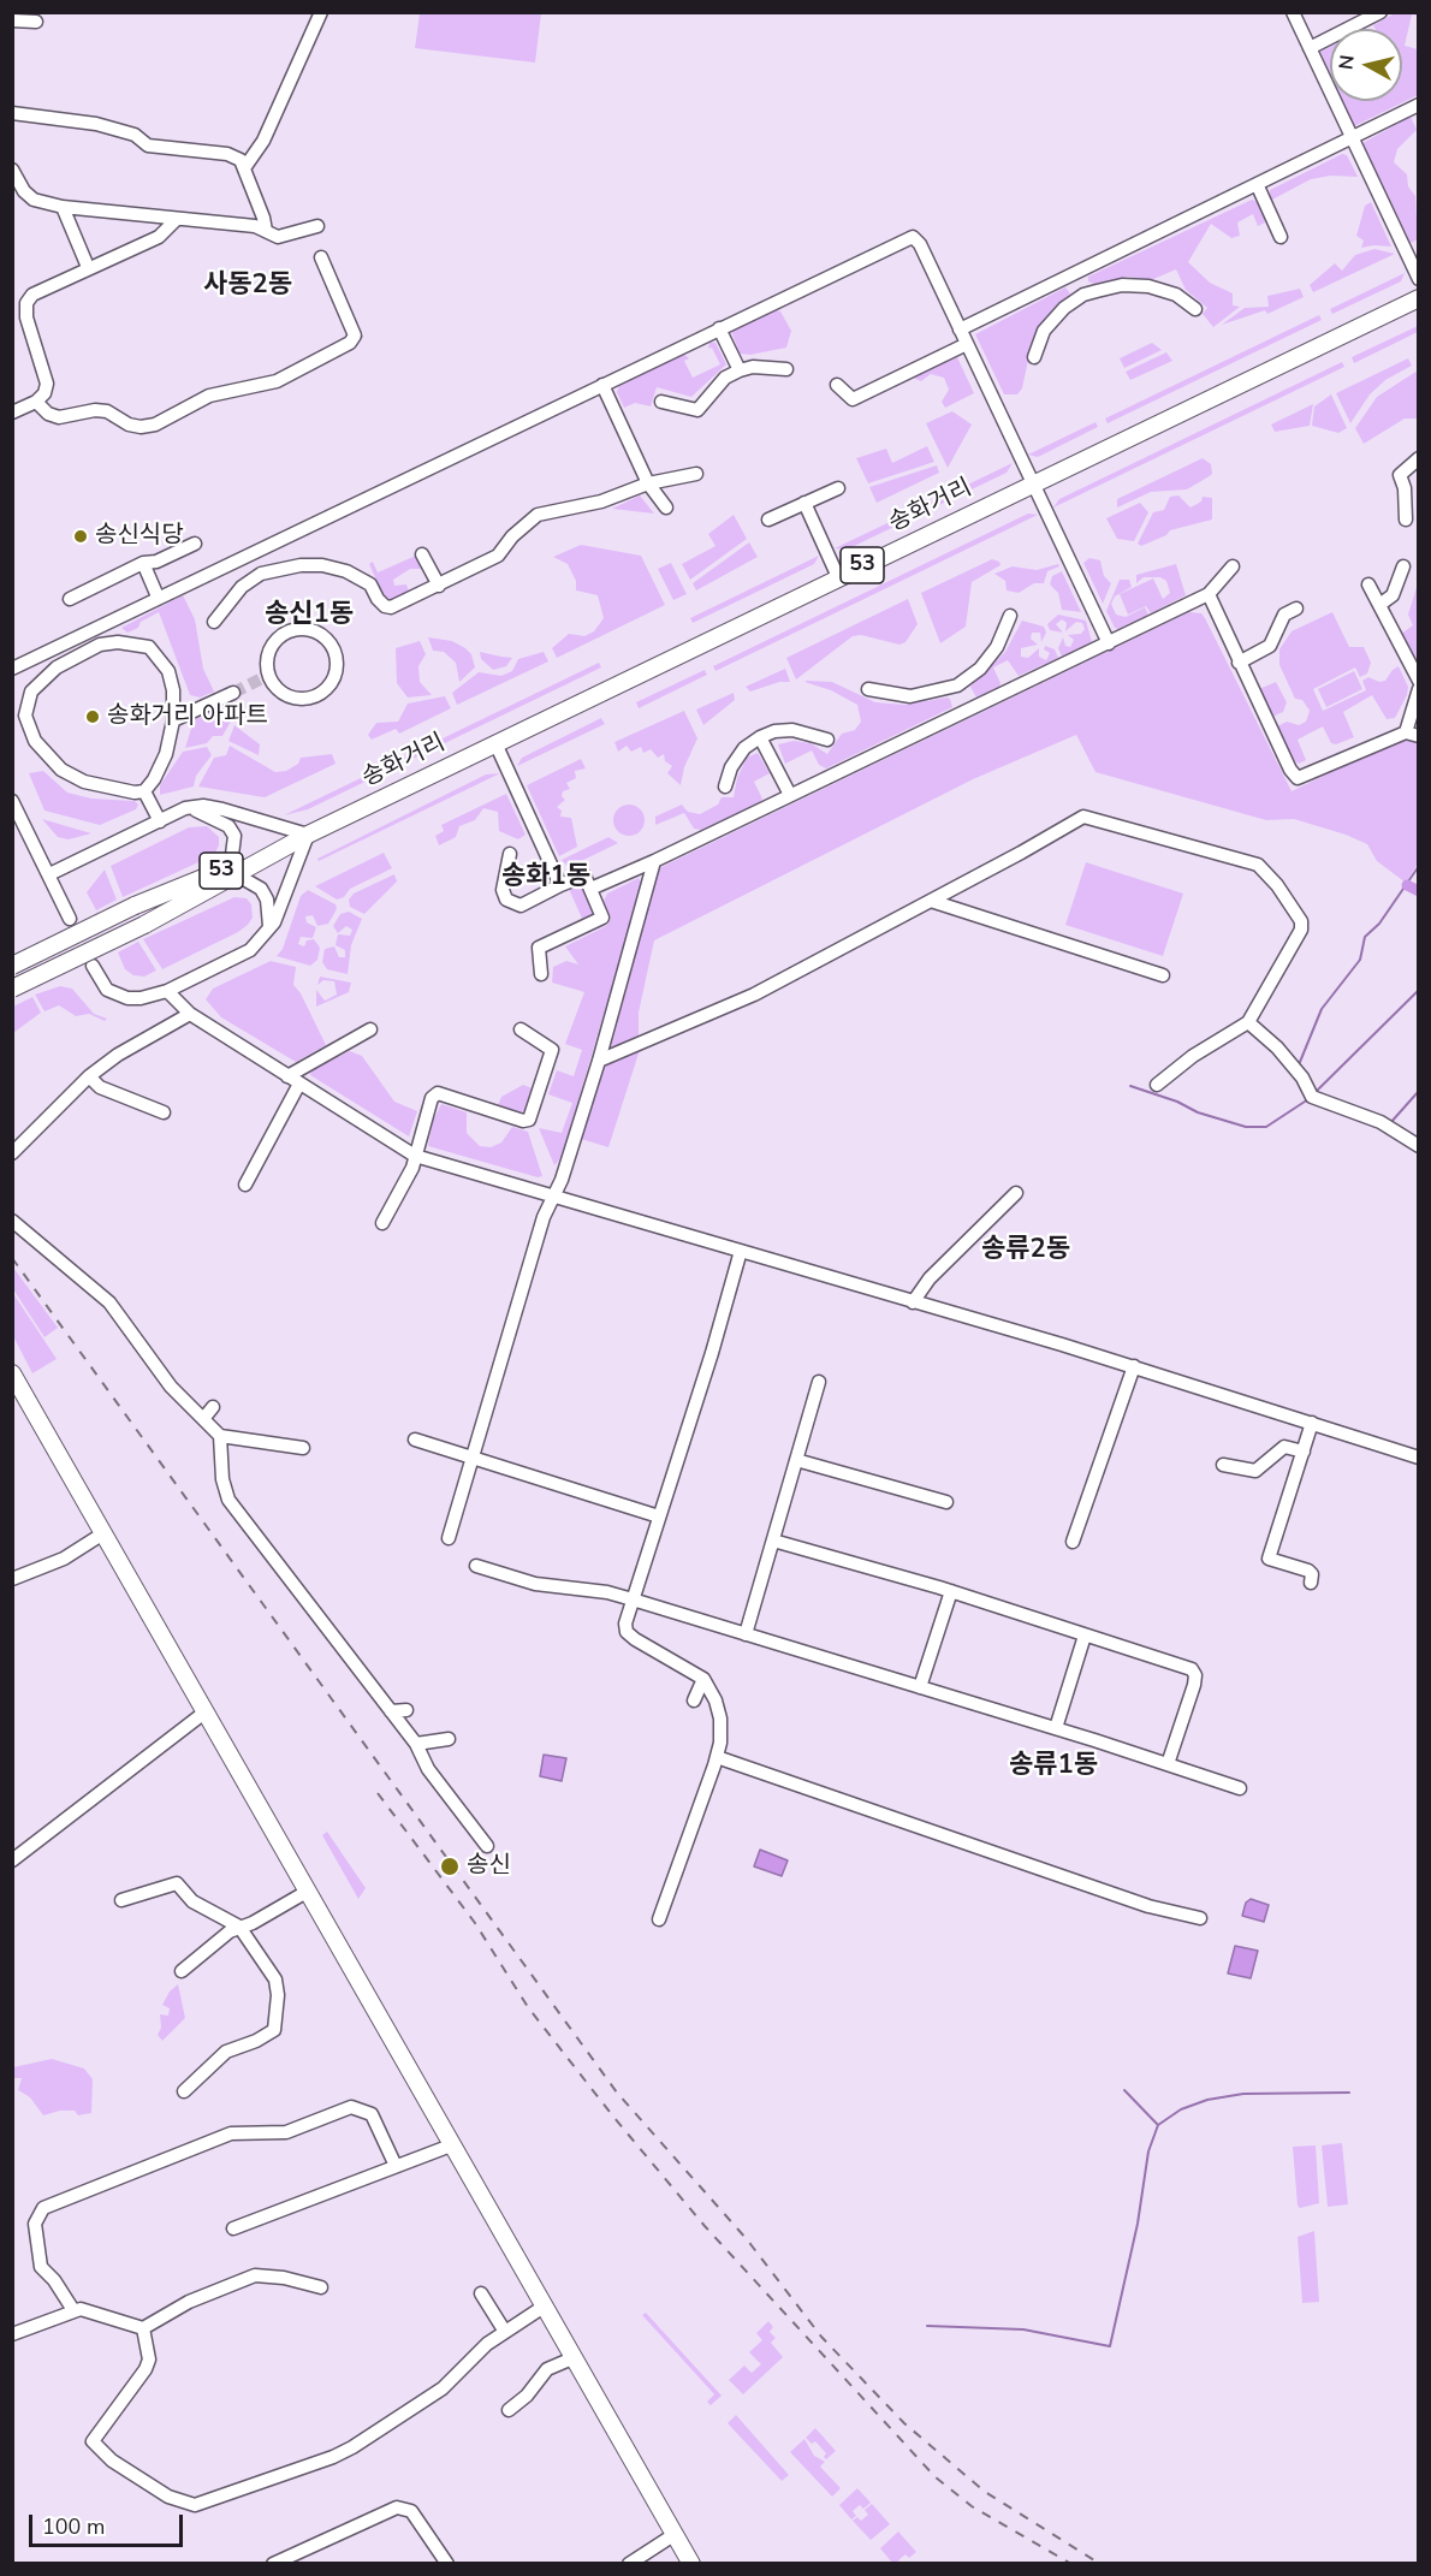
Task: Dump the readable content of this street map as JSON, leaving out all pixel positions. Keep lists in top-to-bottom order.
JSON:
{
  "streets": {
    "main road": ["송화거리", "53"]
  },
  "districts": [
    "사동2동",
    "송신1동",
    "송화1동",
    "송류2동",
    "송류1동"
  ],
  "places": ["송신식당", "송화거리 아파트", "송신"],
  "scale_bar": "100 m",
  "north": "left"
}
